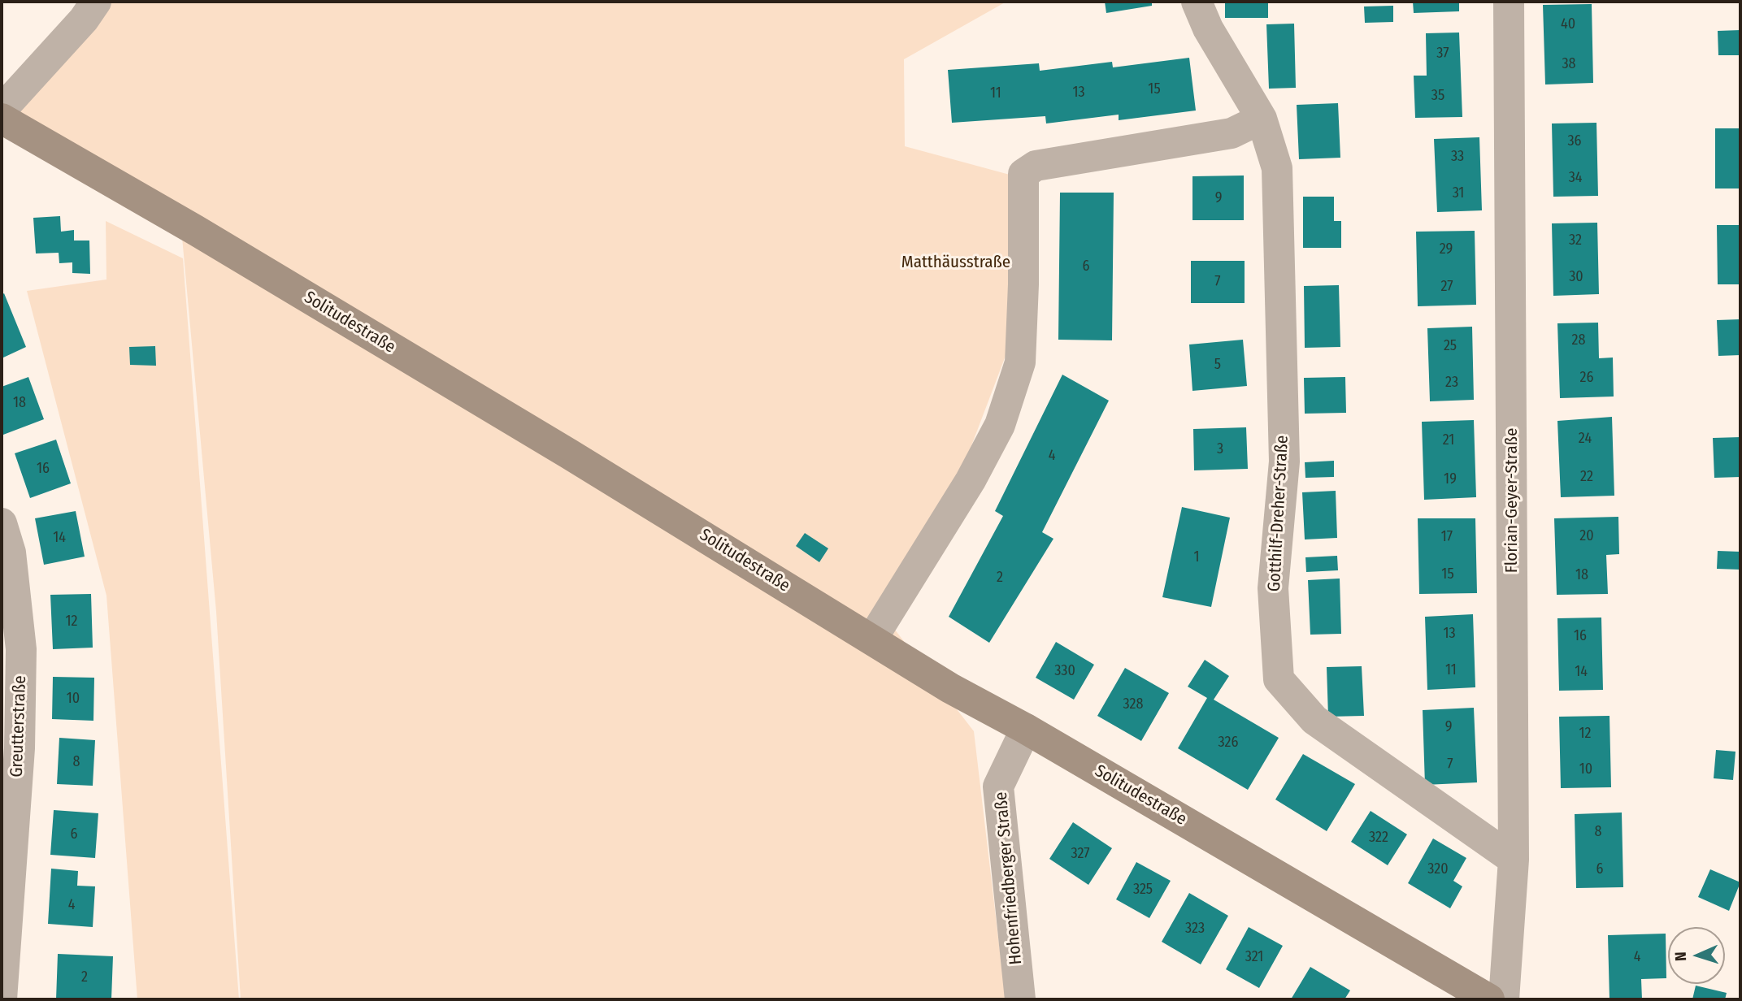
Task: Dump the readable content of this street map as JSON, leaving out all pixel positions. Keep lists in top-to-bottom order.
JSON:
{
  "streets": {
    "main road": ["Solitudestraße"],
    "street": [
      "Florian-Geyer-Straße",
      "Gotthilf-Dreher-Straße",
      "Greutterstraße",
      "Hohenfriedberger Straße"
    ]
  },
  "crossings": [
    ["Solitudestraße", "Hohenfriedberger Straße"],
    ["Florian-Geyer-Straße", "Gotthilf-Dreher-Straße"]
  ],
  "parks": ["Matthäusstraße"],
  "house_numbers": [
    "40",
    "37",
    "38",
    "15",
    "13",
    "11",
    "35",
    "36",
    "33",
    "34",
    "31",
    "9",
    "32",
    "29",
    "6",
    "30",
    "7",
    "27",
    "28",
    "25",
    "5",
    "26",
    "23",
    "18",
    "24",
    "21",
    "3",
    "4",
    "16",
    "22",
    "19",
    "20",
    "17",
    "14",
    "1",
    "15",
    "18",
    "2",
    "12",
    "13",
    "16",
    "11",
    "330",
    "14",
    "10",
    "328",
    "9",
    "12",
    "326",
    "8",
    "7",
    "10",
    "8",
    "6",
    "322",
    "327",
    "320",
    "6",
    "325",
    "4",
    "323",
    "321",
    "4",
    "2"
  ],
  "north": "left"
}
